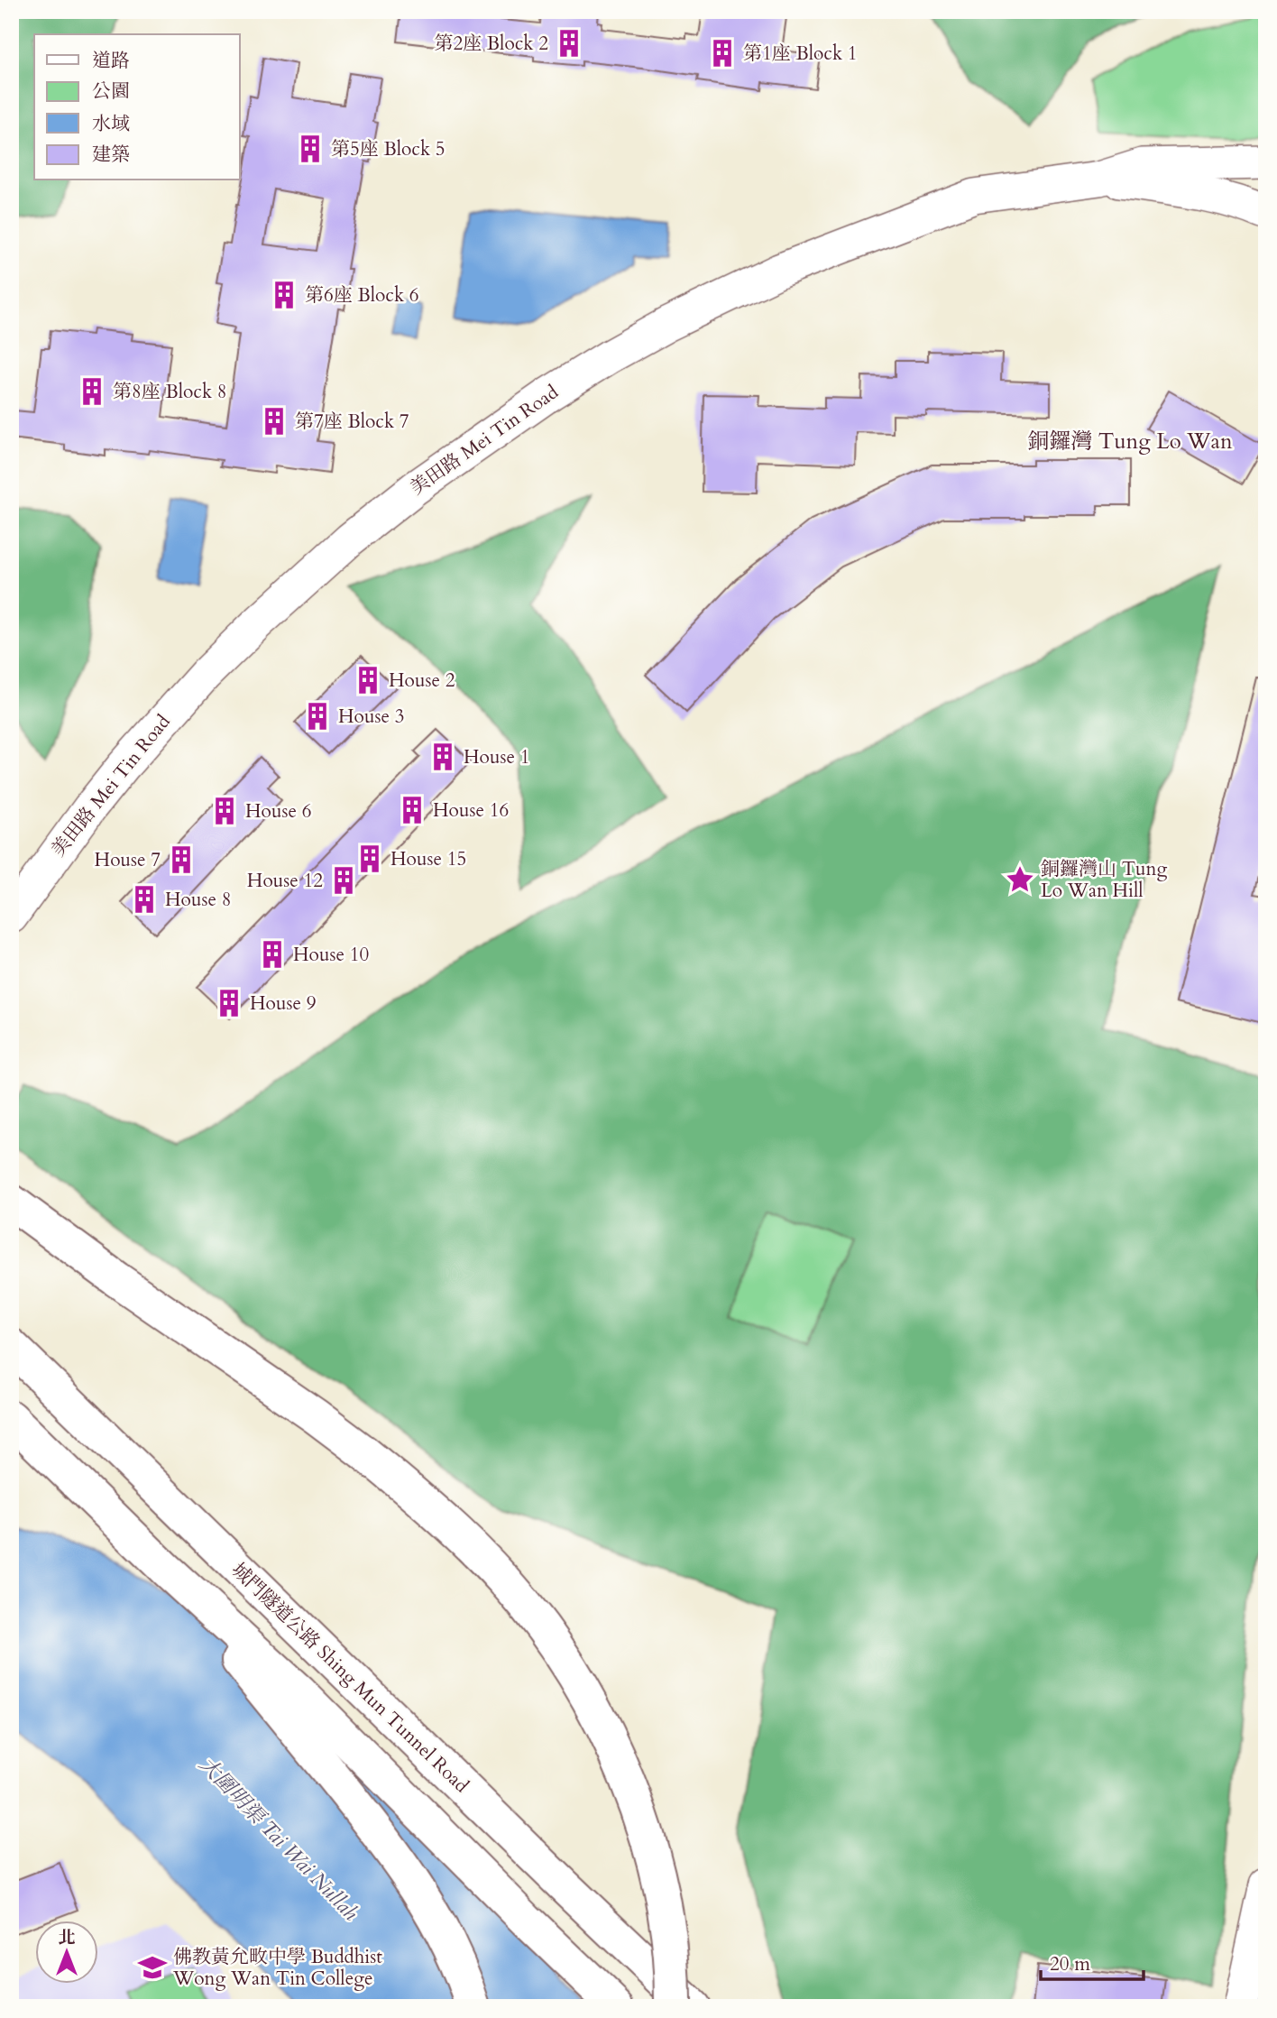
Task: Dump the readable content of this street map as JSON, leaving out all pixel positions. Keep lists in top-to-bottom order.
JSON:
{
  "streets": {
    "highway": ["城門隧道公路 Shing Mun Tunnel Road"],
    "street": ["美田路 Mei Tin Road"]
  },
  "districts": ["銅鑼灣 Tung Lo Wan"],
  "water": ["大圍明渠 Tai Wai Nullah"],
  "places": {
    "building": [
      "第2座 Block 2",
      "第1座 Block 1",
      "第5座 Block 5",
      "第6座 Block 6",
      "第8座 Block 8",
      "第7座 Block 7",
      "House 2",
      "House 3",
      "House 1",
      "House 16",
      "House 6",
      "House 15",
      "House 7",
      "House 12",
      "House 8",
      "House 10",
      "House 9"
    ],
    "place": ["銅鑼灣山 Tung Lo Wan Hill"],
    "school or university": ["佛教黃允畋中學 Buddhist Wong Wan Tin College"]
  },
  "legend": [
    "道路",
    "公園",
    "水域",
    "建築"
  ],
  "scale_bar": "20 m",
  "north": "top"
}
